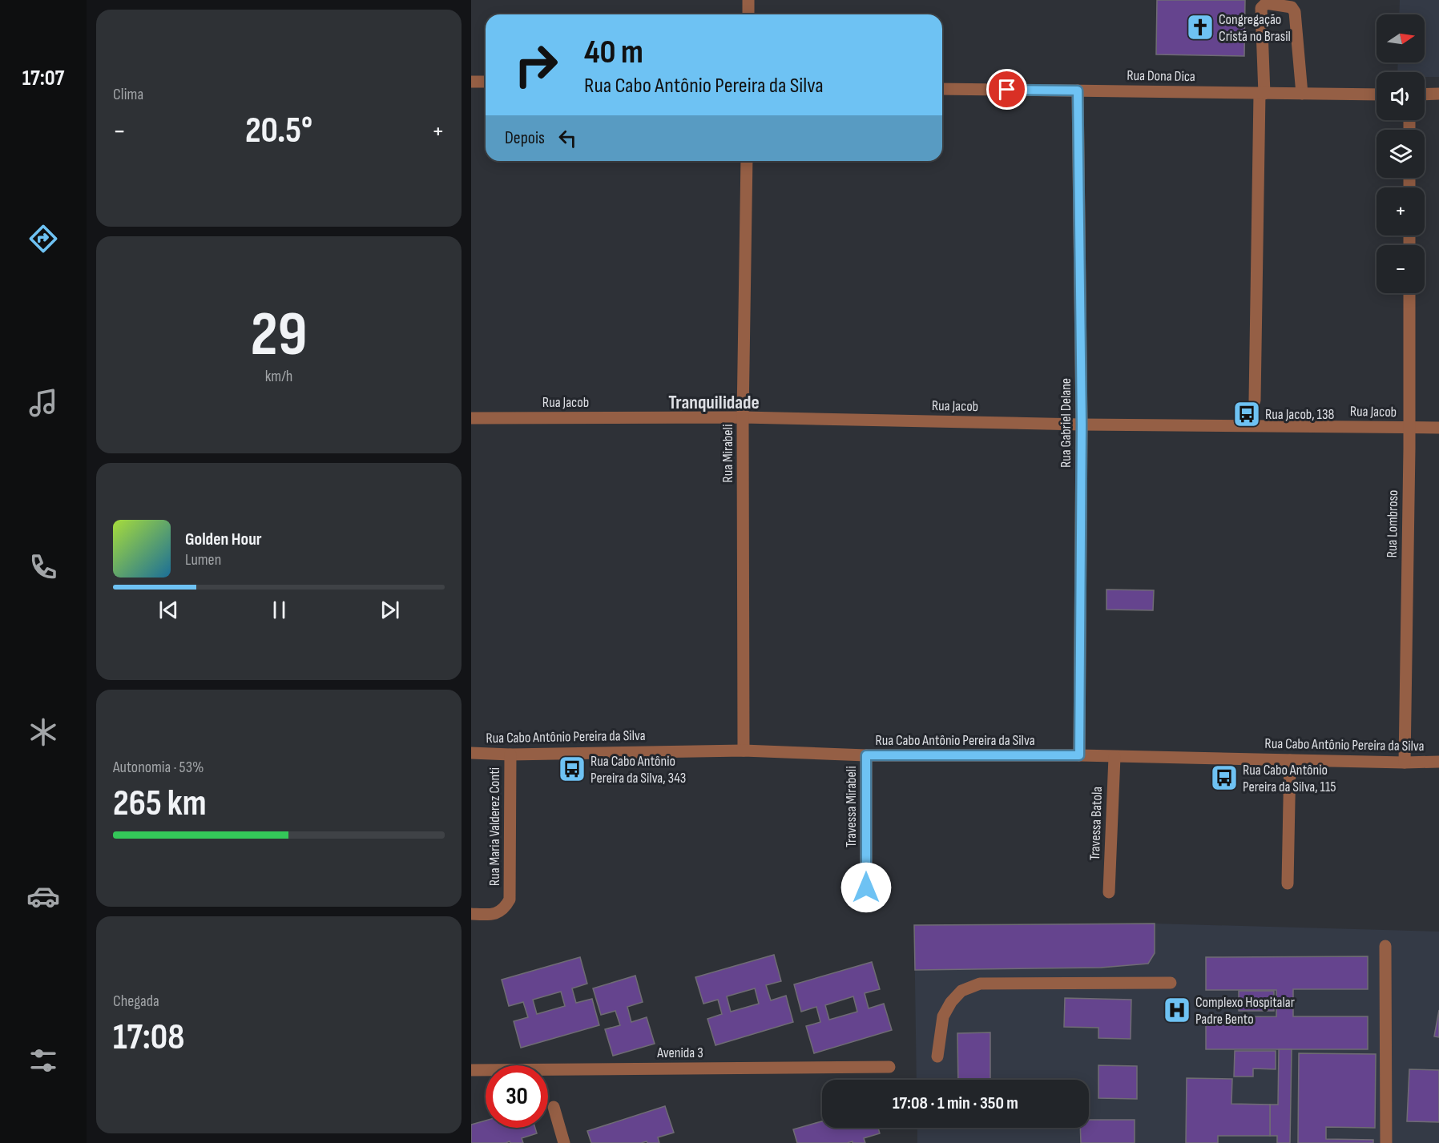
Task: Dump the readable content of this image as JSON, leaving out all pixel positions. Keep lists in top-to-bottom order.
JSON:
{
  "streets": {
    "street": [
      "Rua Dona Dica",
      "Rua Jacob",
      "Rua Gabriel Delane",
      "Rua Mirabeli",
      "Rua Lombroso",
      "Rua Cabo Antônio Pereira da Silva",
      "Travessa Mirabeli",
      "Travessa Batola",
      "Rua Maria Valderez Conti",
      "Avenida 3"
    ]
  },
  "crossings": [
    ["Rua Dona Dica", "Rua Gabriel Delane"],
    ["Rua Jacob", "Rua Gabriel Delane"],
    ["Rua Jacob", "Rua Mirabeli"],
    ["Rua Jacob", "Rua Lombroso"],
    ["Rua Gabriel Delane", "Rua Cabo Antônio Pereira da Silva"],
    ["Rua Mirabeli", "Rua Cabo Antônio Pereira da Silva"],
    ["Rua Lombroso", "Rua Cabo Antônio Pereira da Silva"],
    ["Rua Cabo Antônio Pereira da Silva", "Travessa Mirabeli"],
    ["Rua Cabo Antônio Pereira da Silva", "Travessa Batola"],
    ["Rua Cabo Antônio Pereira da Silva", "Rua Maria Valderez Conti"]
  ],
  "districts": ["Tranquilidade"],
  "places": {
    "church": ["Congregação Cristã no Brasil"],
    "bus stop": ["Rua Jacob, 138", "Rua Cabo Antônio Pereira da Silva, 343", "Rua Cabo Antônio Pereira da Silva, 115"],
    "hospital": ["Complexo Hospitalar Padre Bento"]
  },
  "north": "right",
  "page": {
    "tabs": "17:07",
    "tile": [
      "Clima",
      ["29", "km/h"],
      ["Autonomia · 53%", "265 km"],
      ["Chegada", "17:08"]
    ],
    "map_buttons": ["+", "−"],
    "turn": ["40 m", "Rua Cabo Antônio Pereira da Silva"],
    "heat": ["−", "20.5°", "+"],
    "then": "Depois",
    "song": ["Golden Hour", "Lumen"],
    "limit": "30",
    "trip": "17:08 · 1 min · 350 m"
  }
}
